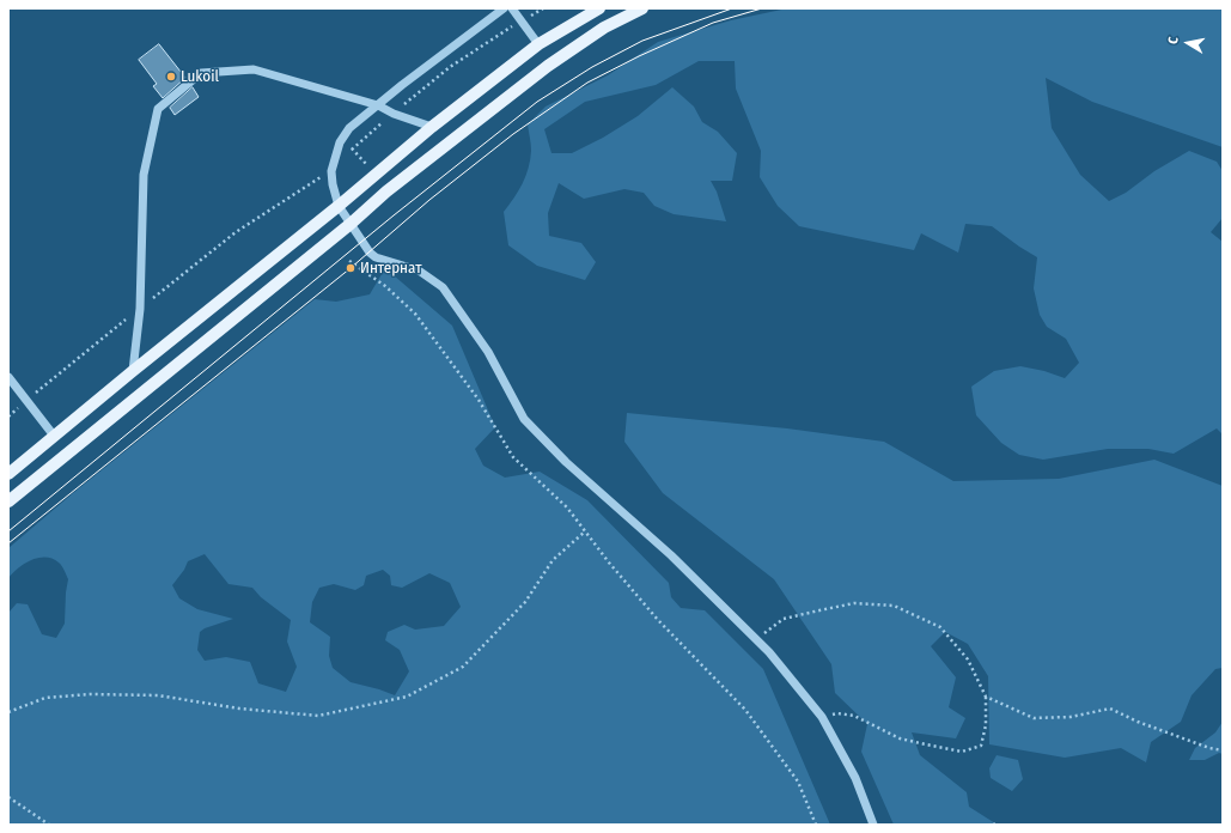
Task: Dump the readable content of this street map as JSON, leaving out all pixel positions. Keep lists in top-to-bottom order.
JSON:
{
  "places": ["Lukoil", "Интернат"],
  "north": "left"
}
